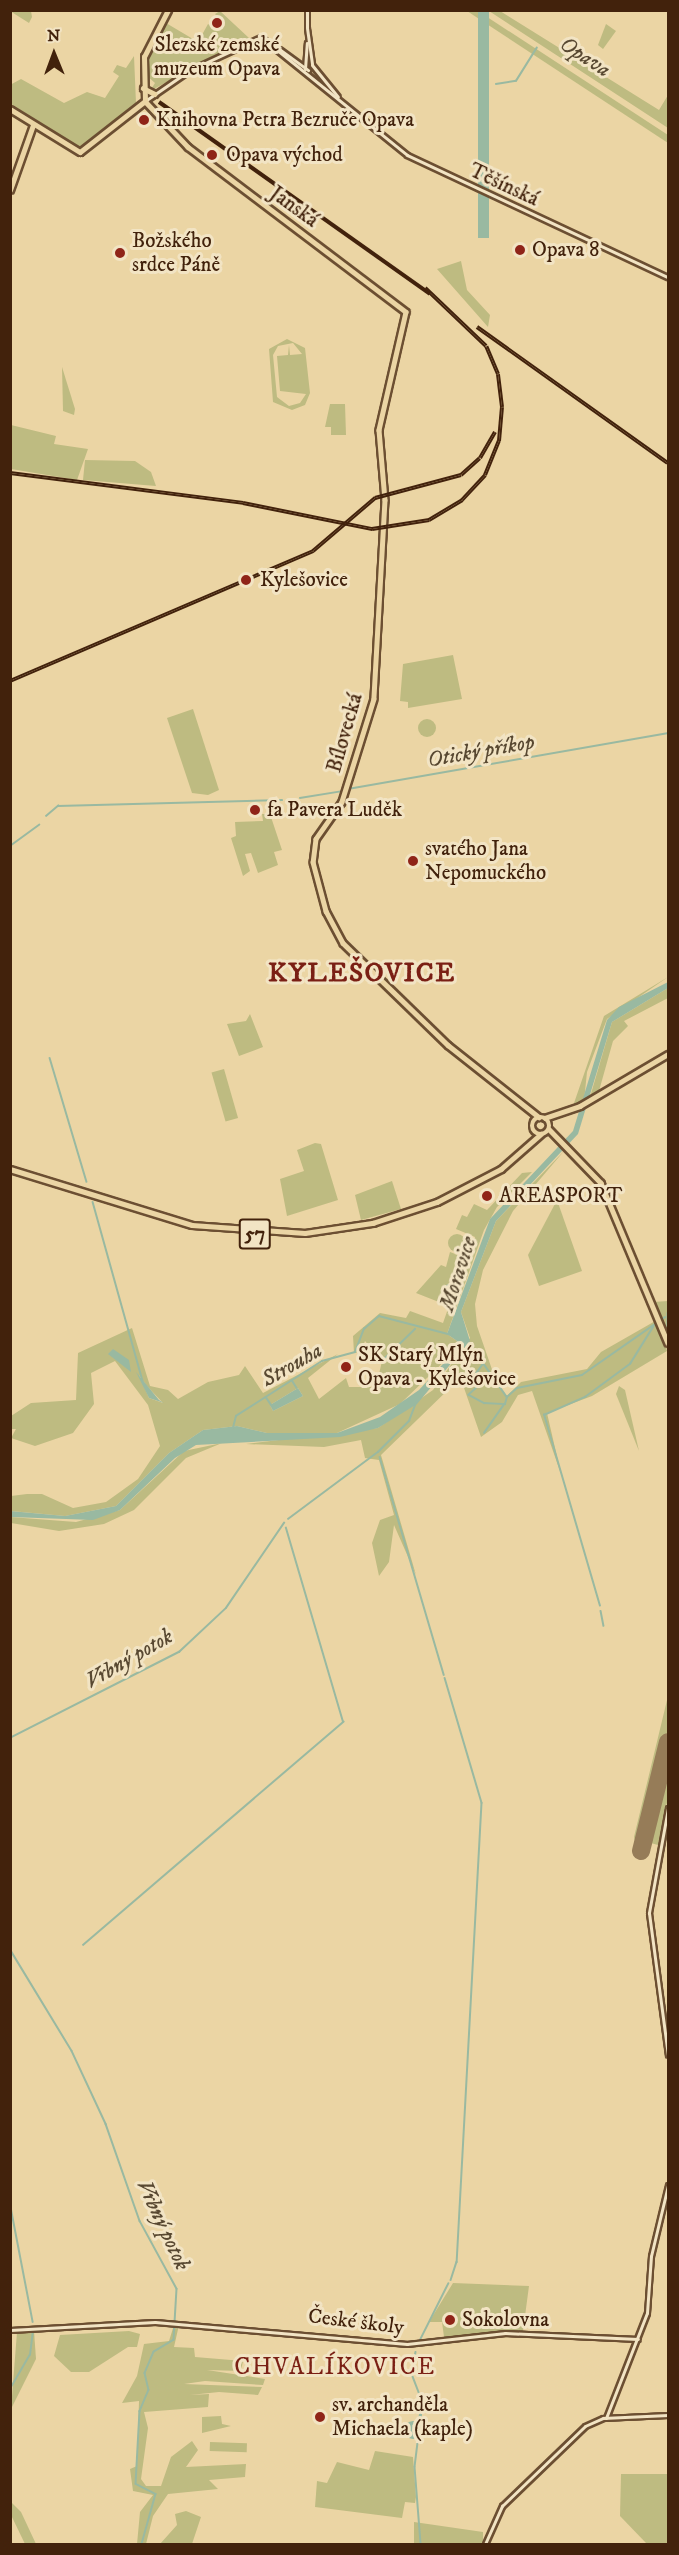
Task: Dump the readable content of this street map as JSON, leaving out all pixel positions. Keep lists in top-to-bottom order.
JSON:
{
  "streets": {
    "main road": ["Janská", "Bílovecká", "57"],
    "street": ["Těšínská", "České školy"]
  },
  "crossings": [
    ["Janská", "Bílovecká"],
    ["Bílovecká", "57"]
  ],
  "districts": ["KYLEŠOVICE", "CHVALÍKOVICE"],
  "water": [
    "Opava",
    "Otický příkop",
    "Moravice",
    "Strouha",
    "Vrbný potok"
  ],
  "places": [
    "Slezské zemské muzeum Opava",
    "Knihovna Petra Bezruče Opava",
    "Opava východ",
    "Opava 8",
    "Božského srdce Páně",
    "Kylešovice",
    "fa Pavera Luděk",
    "svatého Jana Nepomuckého",
    "AREASPORT",
    "SK Starý Mlýn Opava - Kylešovice",
    "Sokolovna",
    "sv. archanděla Michaela (kaple)"
  ],
  "north": "top"
}
